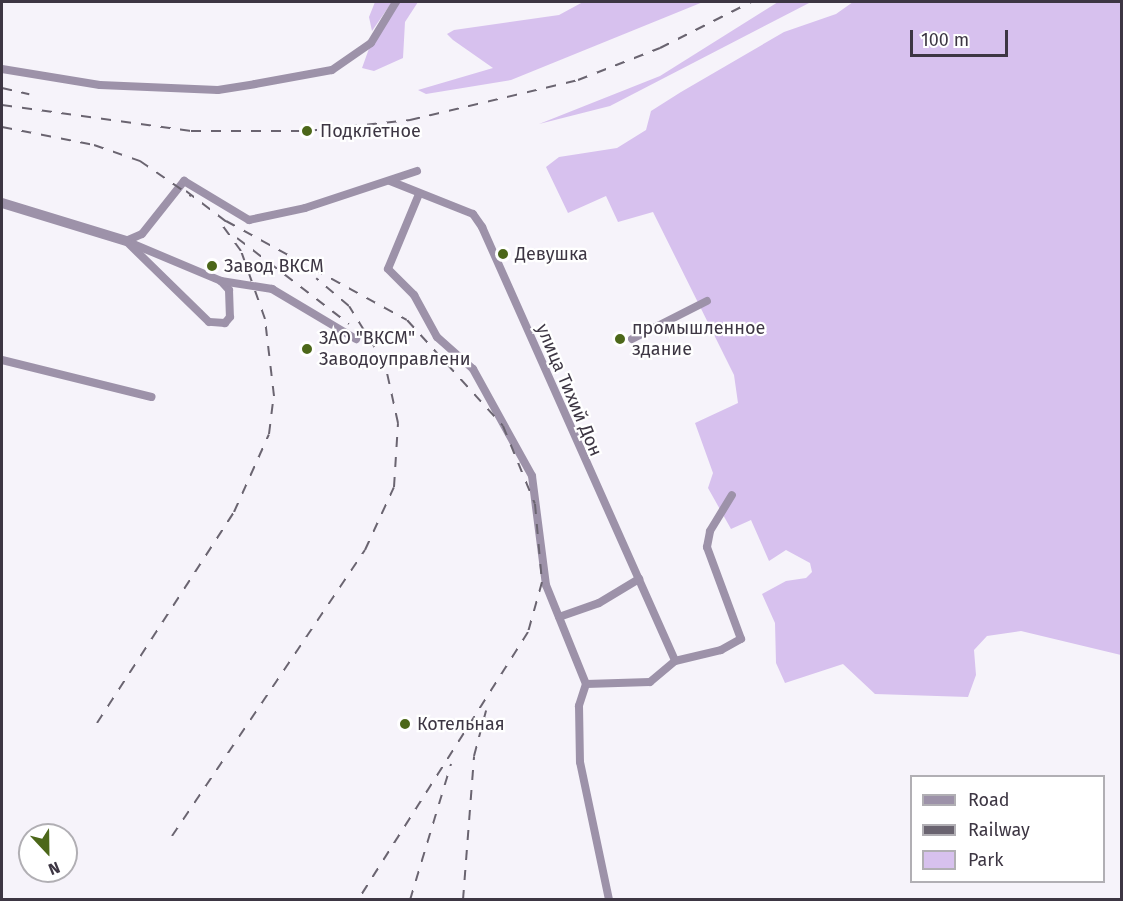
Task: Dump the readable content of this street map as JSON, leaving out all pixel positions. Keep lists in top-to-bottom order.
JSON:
{
  "streets": {
    "street": ["улица Тихий Дон"]
  },
  "places": [
    "Подклетное",
    "Девушка",
    "Завод ВКСМ",
    "промышленное здание",
    "ЗАО \"ВКСМ\" Заводоуправлени",
    "Котельная"
  ],
  "legend": ["Road", "Railway", "Park"],
  "scale_bar": "100 m",
  "north": "bottom"
}
